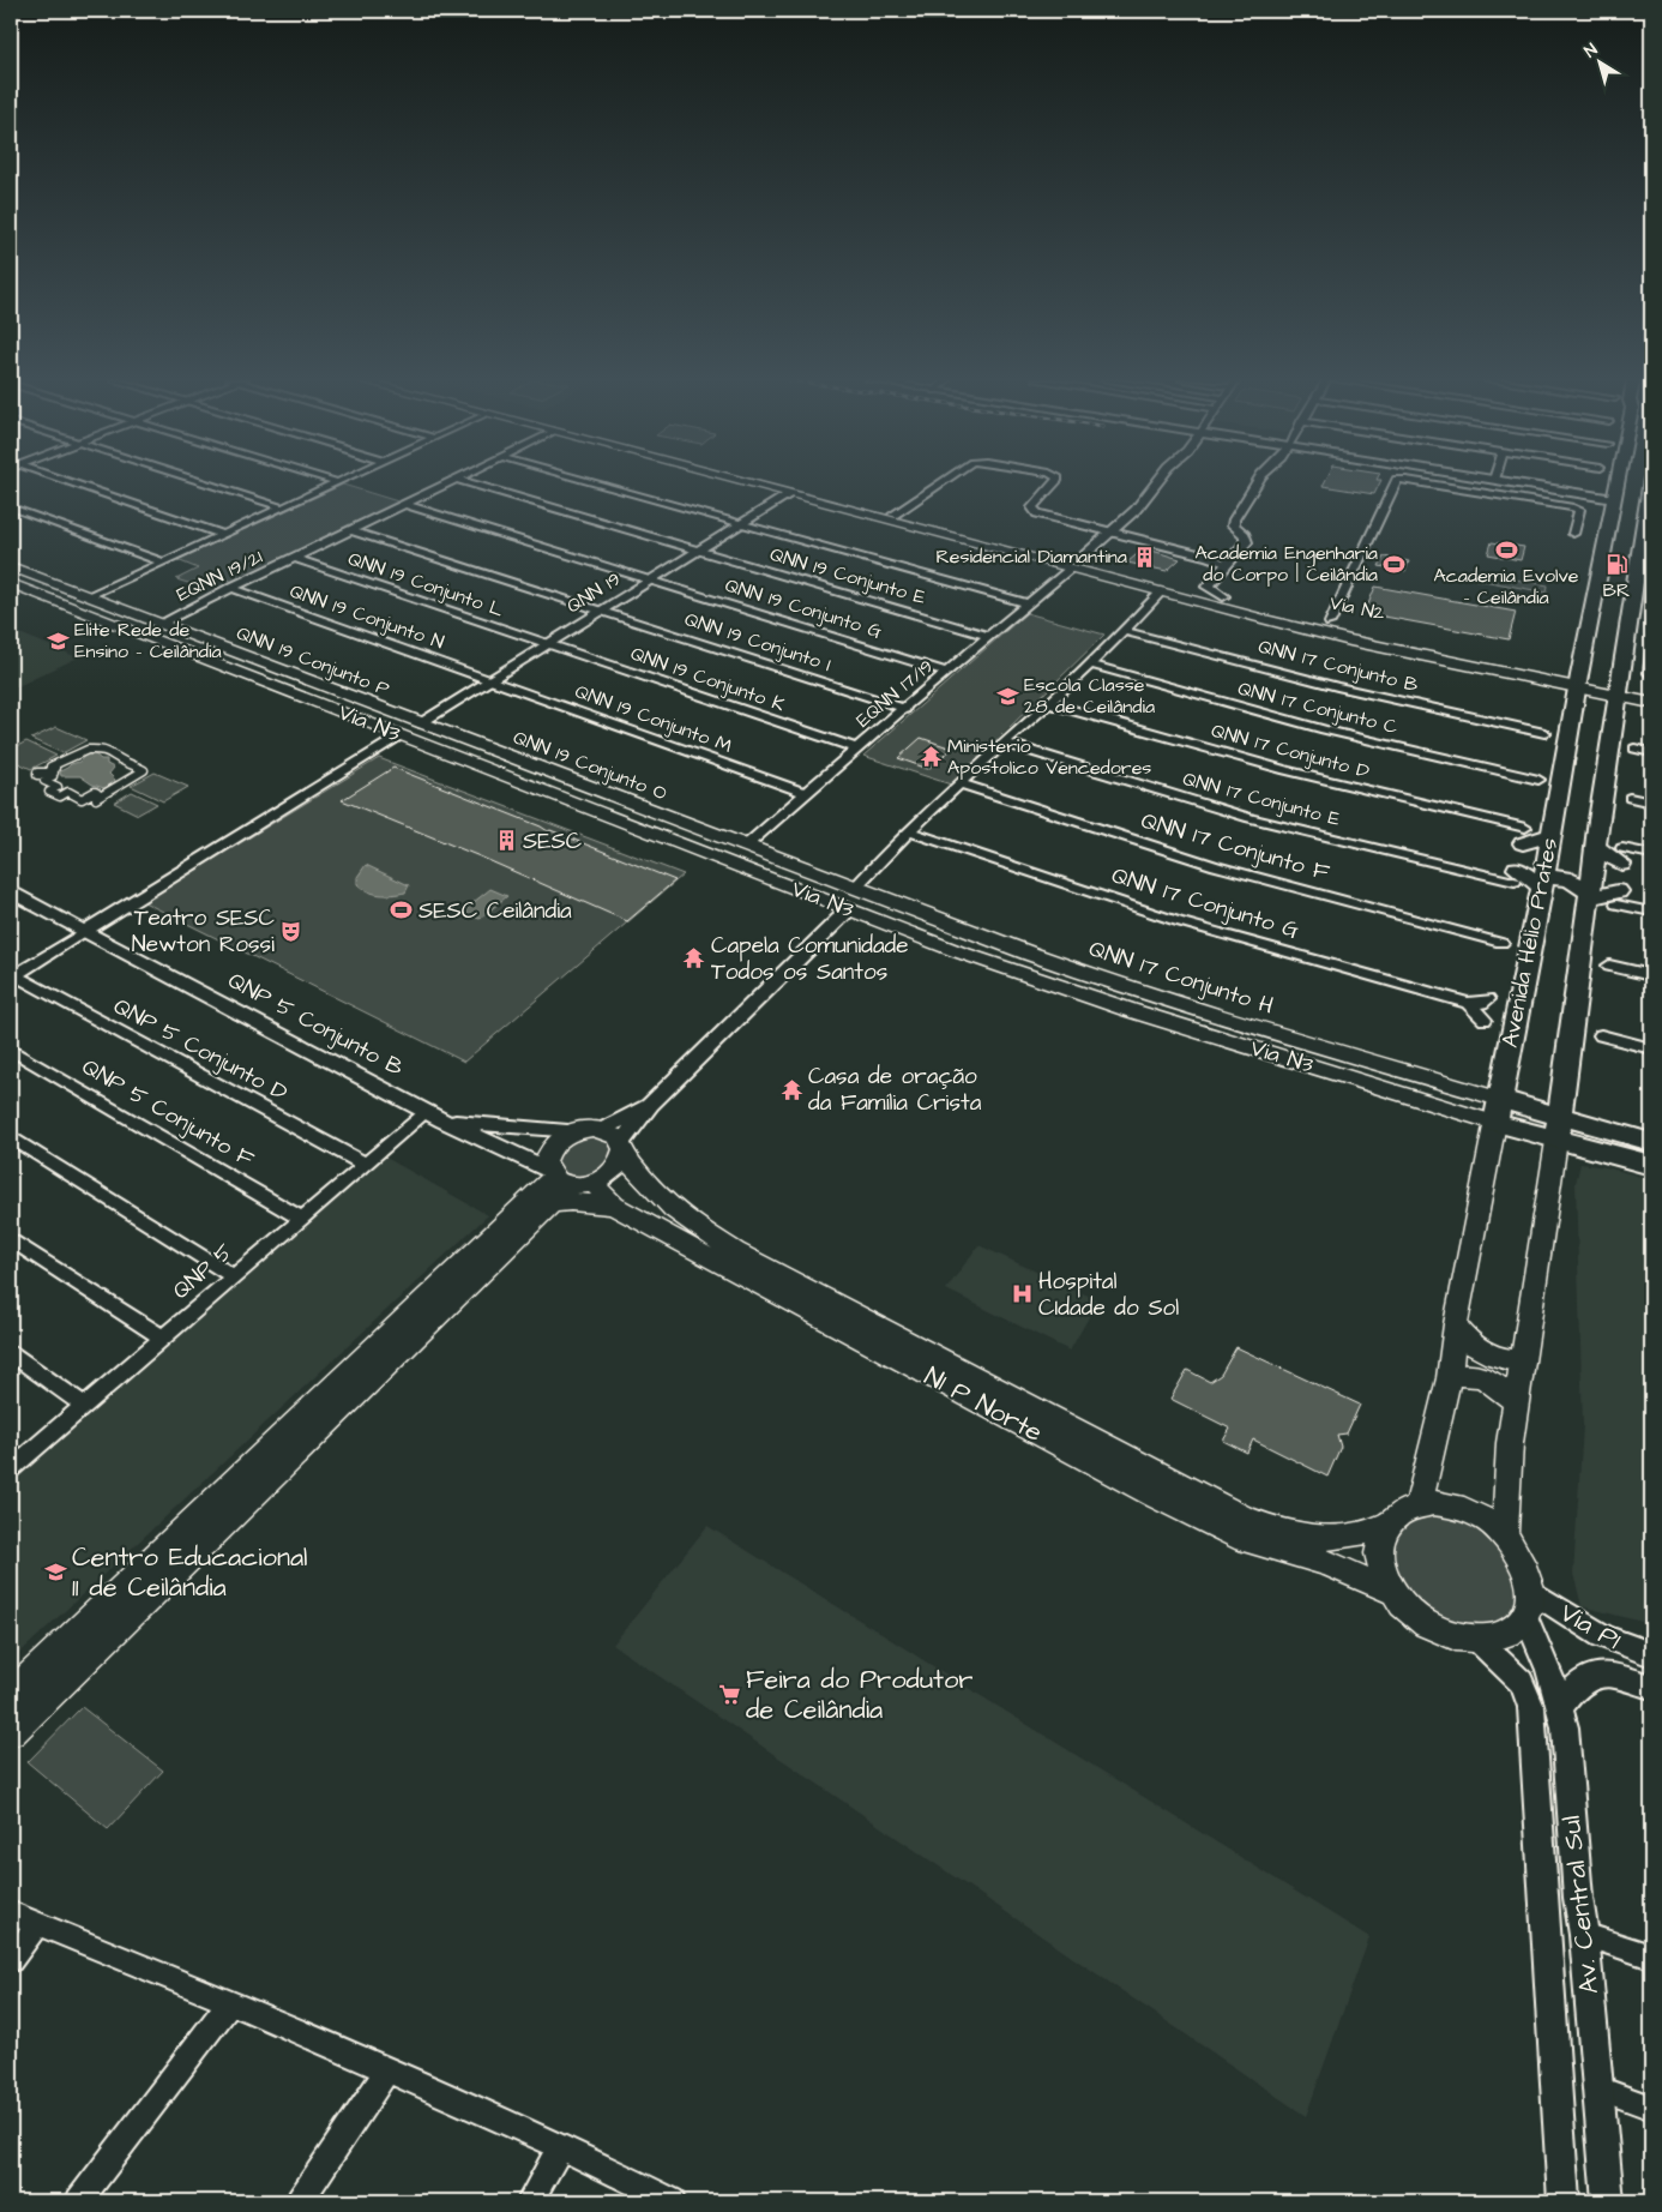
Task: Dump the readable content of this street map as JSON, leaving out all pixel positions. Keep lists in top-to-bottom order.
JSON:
{
  "streets": {
    "main road": [
      "Via N2",
      "QNN 19 Conjunto P",
      "Via N3",
      "QNN 19 Conjunto O",
      "Avenida Hélio Prates",
      "QNN 17 Conjunto H",
      "N1 P Norte"
    ],
    "street": [
      "EQNN 19/21",
      "QNN 19 Conjunto E",
      "QNN 19 Conjunto L",
      "QNN 19",
      "QNN 19 Conjunto G",
      "QNN 19 Conjunto N",
      "QNN 19 Conjunto I",
      "QNN 17 Conjunto B",
      "QNN 19 Conjunto K",
      "EQNN 17/19",
      "QNN 17 Conjunto C",
      "QNN 19 Conjunto M",
      "QNN 17 Conjunto D",
      "QNN 17 Conjunto E",
      "QNN 17 Conjunto F",
      "QNN 17 Conjunto G",
      "QNP 5 Conjunto B",
      "QNP 5 Conjunto D",
      "QNP 5 Conjunto F",
      "QNP 5",
      "Via P1",
      "Av. Central Sul"
    ]
  },
  "crossings": [
    ["EQNN 19/21", "QNN 19 Conjunto L"],
    ["EQNN 19/21", "QNN 19 Conjunto G"],
    ["EQNN 19/21", "QNN 19 Conjunto N"],
    ["EQNN 19/21", "QNN 19 Conjunto I"],
    ["EQNN 19/21", "QNN 19 Conjunto P"],
    ["QNN 19 Conjunto E", "QNN 19"],
    ["QNN 19 Conjunto E", "EQNN 17/19"],
    ["QNN 19 Conjunto L", "QNN 19"],
    ["QNN 19 Conjunto L", "QNN 19 Conjunto K"],
    ["QNN 19", "QNN 19 Conjunto G"],
    ["QNN 19", "QNN 19 Conjunto N"],
    ["QNN 19", "QNN 19 Conjunto I"],
    ["QNN 19", "QNN 19 Conjunto P"],
    ["QNN 19", "QNN 19 Conjunto K"],
    ["QNN 19", "QNN 19 Conjunto M"],
    ["QNN 19", "QNN 19 Conjunto O"],
    ["QNN 19 Conjunto G", "EQNN 17/19"],
    ["Via N2", "EQNN 17/19"],
    ["Via N2", "Avenida Hélio Prates"],
    ["QNN 19 Conjunto N", "QNN 19 Conjunto M"],
    ["QNN 19 Conjunto I", "EQNN 17/19"],
    ["QNN 19 Conjunto P", "QNN 19 Conjunto O"],
    ["QNN 19 Conjunto K", "EQNN 17/19"],
    ["EQNN 17/19", "QNN 19 Conjunto M"],
    ["EQNN 17/19", "Via N3"],
    ["EQNN 17/19", "QNN 19 Conjunto O"],
    ["Via N3", "QNN 19 Conjunto O"],
    ["Via N3", "Avenida Hélio Prates"],
    ["Via N3", "QNN 17 Conjunto H"],
    ["Avenida Hélio Prates", "QNN 17 Conjunto H"],
    ["Avenida Hélio Prates", "N1 P Norte"],
    ["Avenida Hélio Prates", "Via P1"],
    ["Avenida Hélio Prates", "Av. Central Sul"],
    ["QNP 5 Conjunto B", "QNP 5"],
    ["QNP 5 Conjunto B", "N1 P Norte"],
    ["QNP 5 Conjunto D", "QNP 5"],
    ["QNP 5 Conjunto F", "QNP 5"],
    ["QNP 5", "N1 P Norte"],
    ["N1 P Norte", "Via P1"],
    ["N1 P Norte", "Av. Central Sul"],
    ["Via P1", "Av. Central Sul"]
  ],
  "places": {
    "sports": ["Academia Evolve - Ceilândia", "Academia Engenharia do Corpo | Ceilândia", "SESC Ceilândia"],
    "building": ["Residencial Diamantina", "SESC"],
    "fuel station": ["BR"],
    "school or university": ["Elite Rede de Ensino - Ceilândia", "Escola Classe 28 de Ceilândia", "Centro Educacional 11 de Ceilândia"],
    "temple": ["Ministerio Apostolico Vencedores", "Capela Comunidade Todos os Santos", "Casa de oração da Família Crista"],
    "theatre": ["Teatro SESC Newton Rossi"],
    "hospital": ["Hospital CIdade do Sol"],
    "supermarket": ["Feira do Produtor de Ceilândia"]
  },
  "north": "top left"
}
